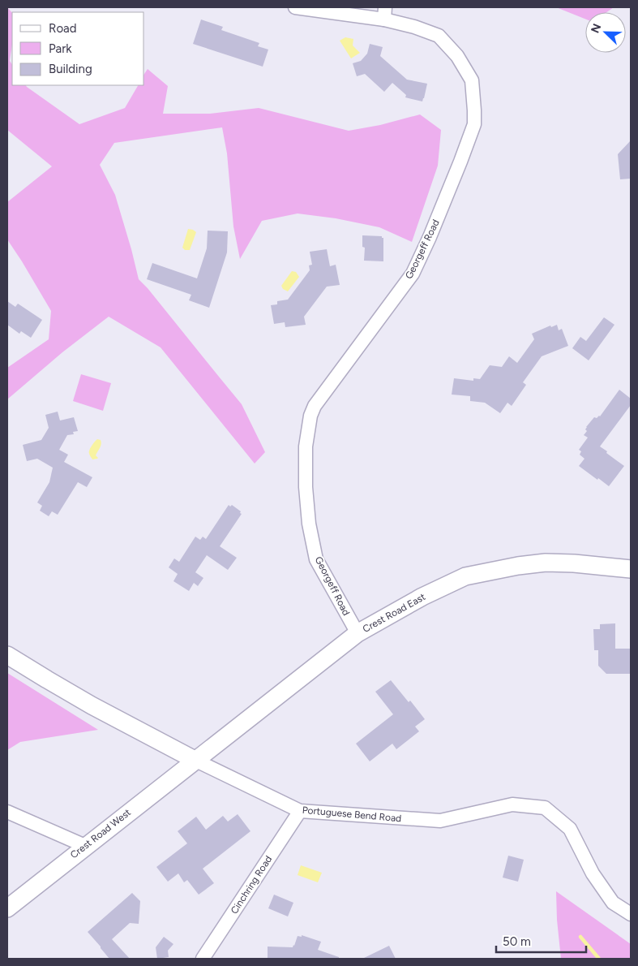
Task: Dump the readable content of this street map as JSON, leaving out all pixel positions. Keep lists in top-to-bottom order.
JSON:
{
  "streets": {
    "street": [
      "Georgeff Road",
      "Crest Road East",
      "Portuguese Bend Road",
      "Crest Road West",
      "Cinchring Road"
    ]
  },
  "crossings": [
    ["Georgeff Road", "Crest Road East"],
    ["Crest Road East", "Portuguese Bend Road"],
    ["Crest Road East", "Crest Road West"],
    ["Portuguese Bend Road", "Crest Road West"],
    ["Portuguese Bend Road", "Cinchring Road"]
  ],
  "legend": ["Road", "Park", "Building"],
  "scale_bar": "50 m",
  "north": "top left"
}
